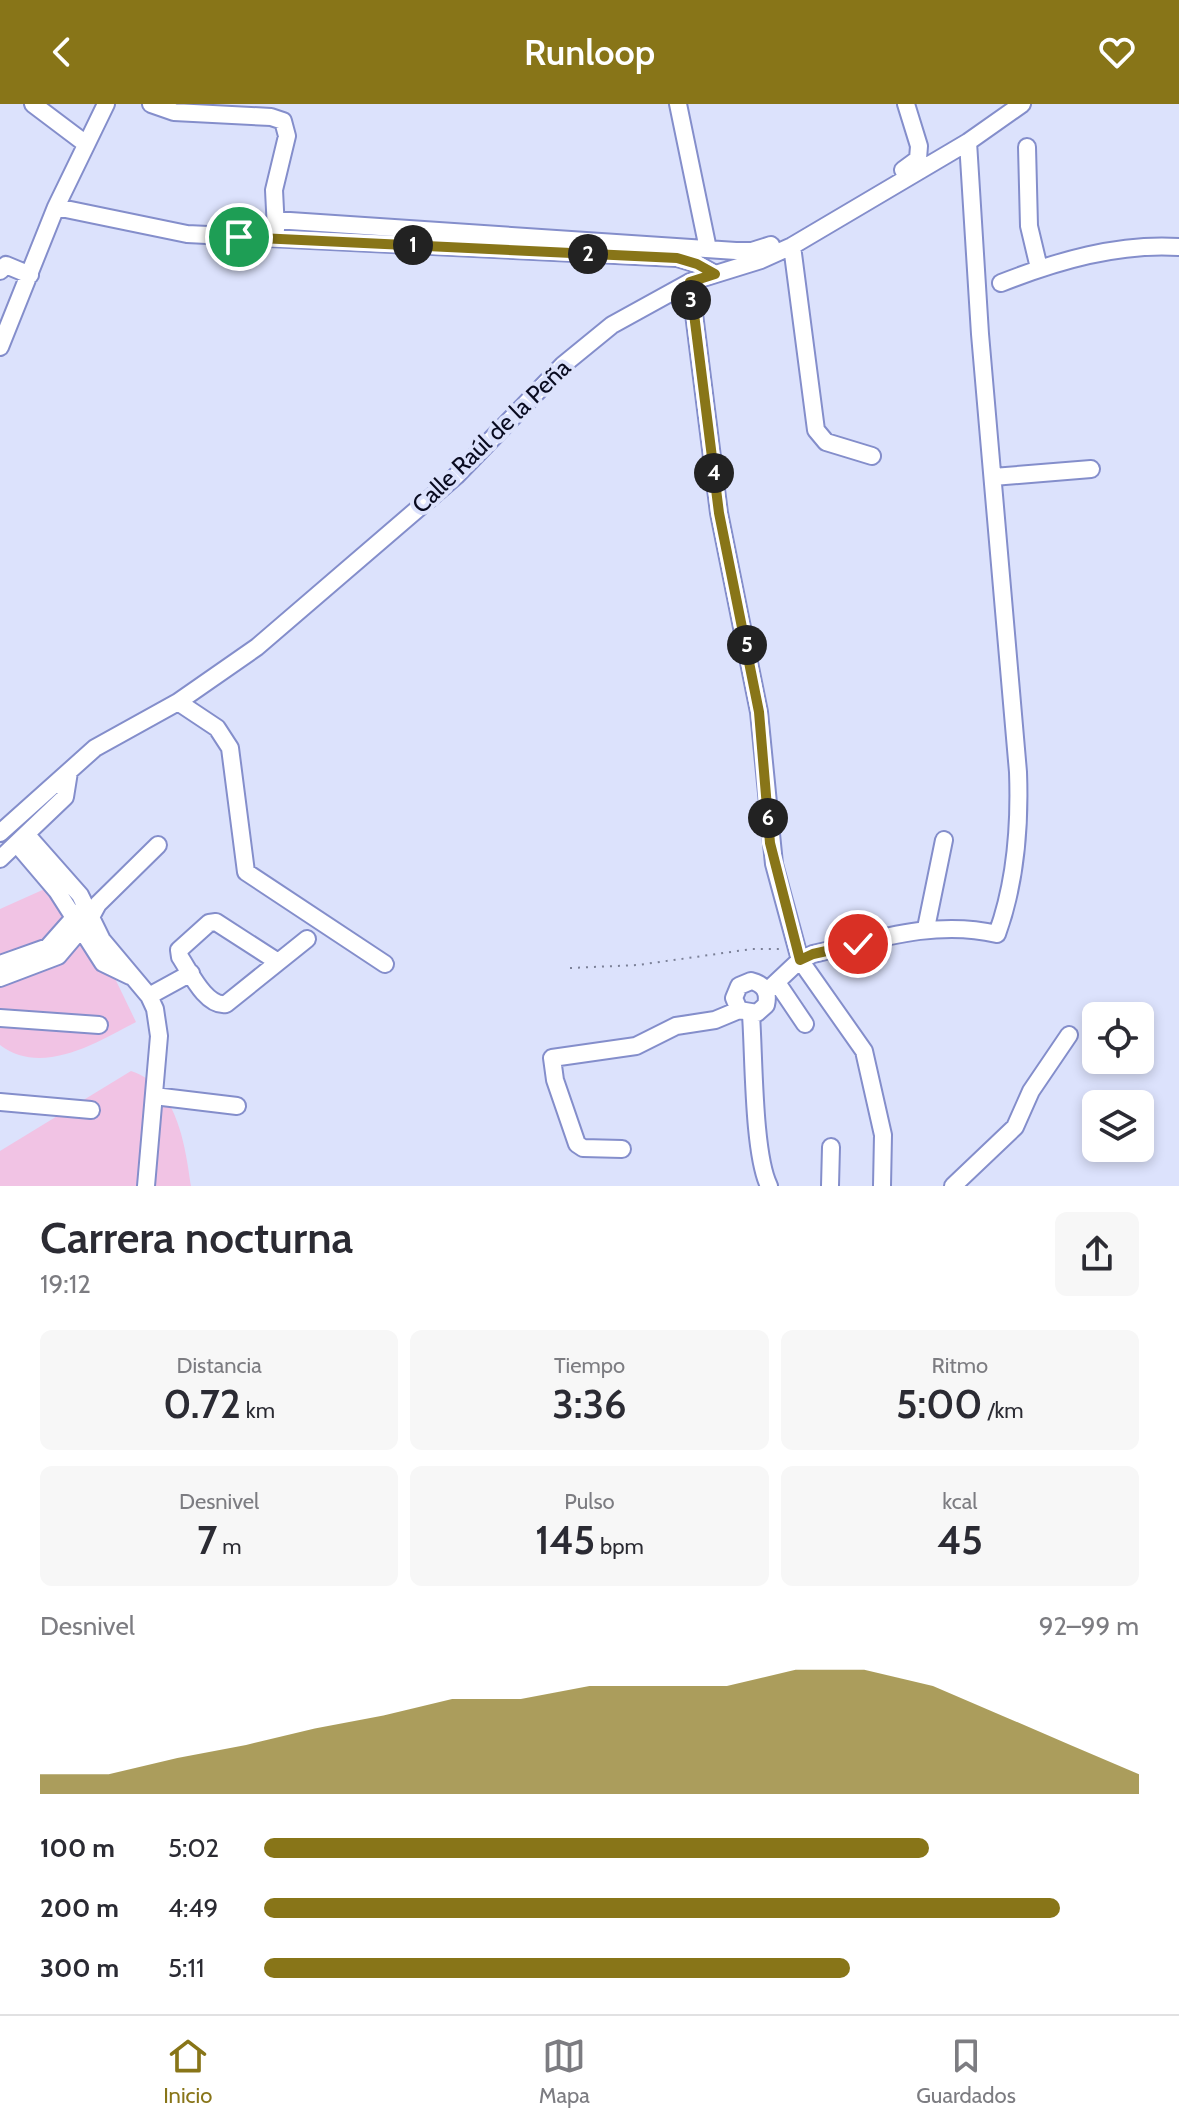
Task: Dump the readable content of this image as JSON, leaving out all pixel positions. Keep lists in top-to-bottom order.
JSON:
{
  "streets": {
    "street": ["Calle Raúl de la Peña"]
  },
  "page": {
    "header": "Runloop",
    "pins": [
      "1",
      "2",
      "3",
      "4",
      "5",
      "6"
    ],
    "heading": ["Carrera nocturna", "19:12"],
    "stats": [
      ["Distancia", "0.72 km"],
      ["Tiempo", "3:36"],
      ["Ritmo", "5:00 /km"],
      ["Desnivel", "7 m"],
      ["Pulso", "145 bpm"],
      ["kcal", "45"]
    ],
    "chart": ["Desnivel", "92–99 m"],
    "list": [
      {
        "name": "100 m",
        "note": "5:02"
      },
      {
        "name": "200 m",
        "note": "4:49"
      },
      {
        "name": "300 m",
        "note": "5:11"
      }
    ],
    "tabs": ["Inicio", "Mapa", "Guardados"]
  }
}
